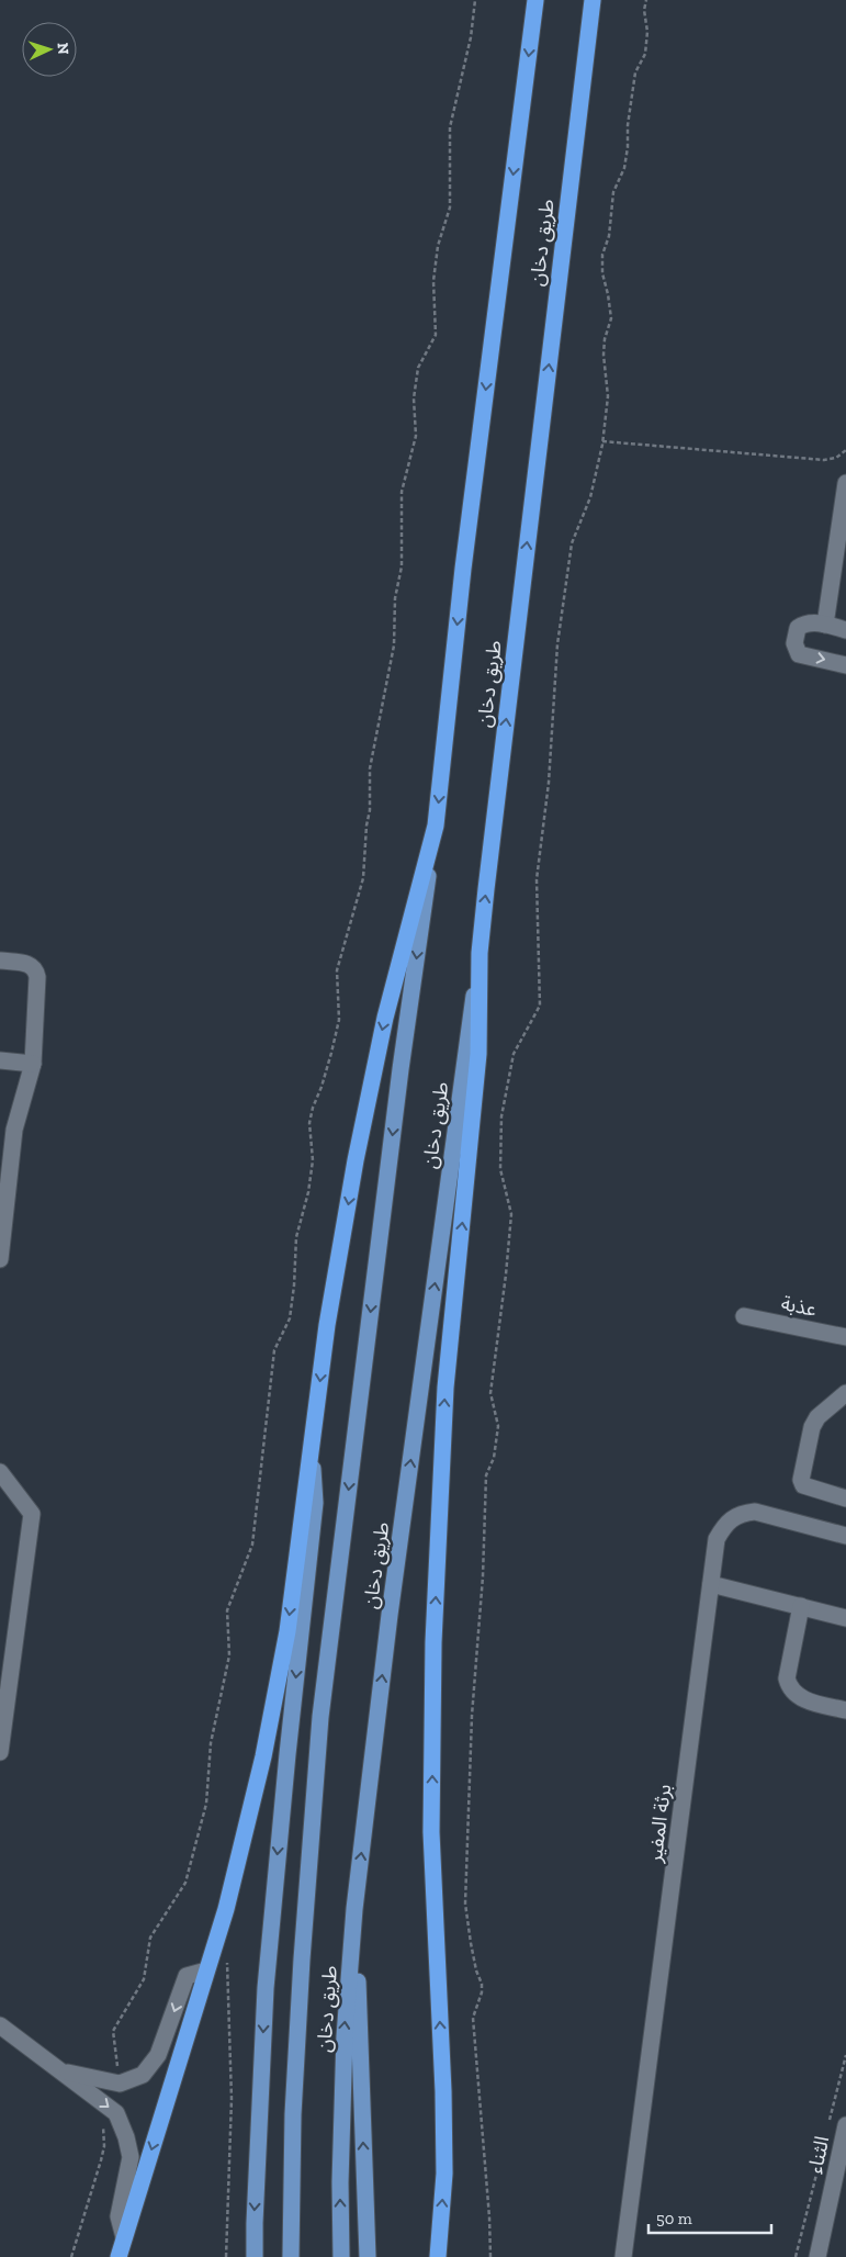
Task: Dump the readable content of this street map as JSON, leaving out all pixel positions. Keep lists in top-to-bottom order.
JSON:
{
  "streets": {
    "highway": ["طريق دخان"],
    "street": ["عذبة", "برثة المفير", "الثناء"]
  },
  "scale_bar": "50 m",
  "north": "right"
}
